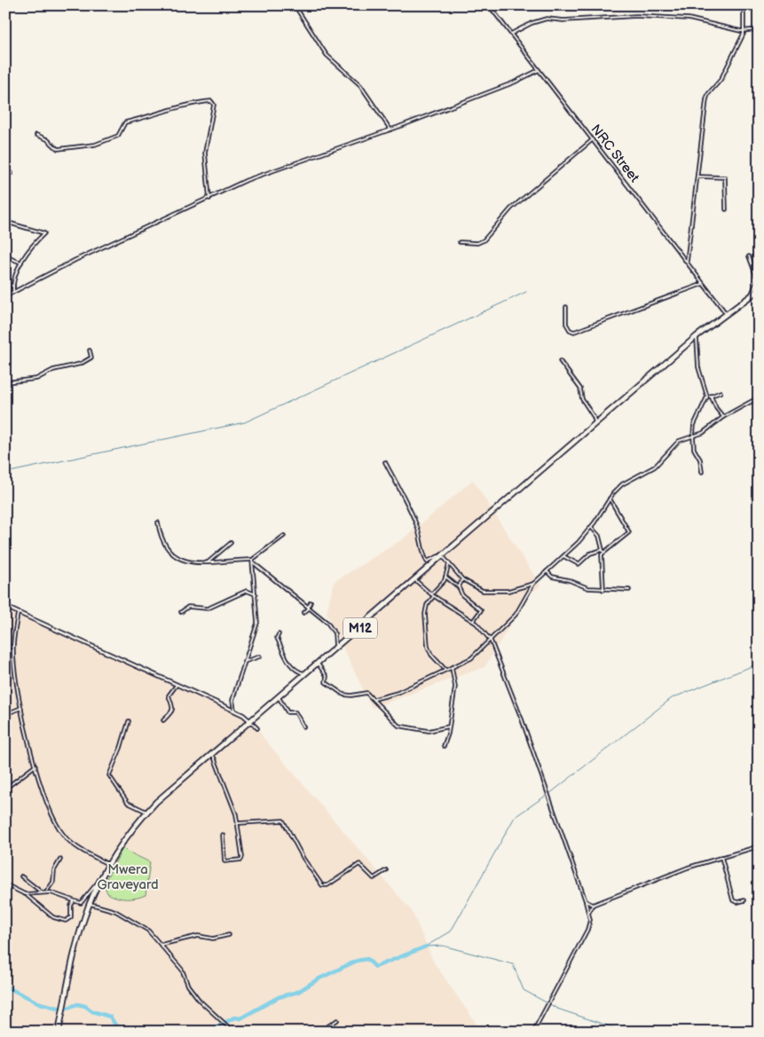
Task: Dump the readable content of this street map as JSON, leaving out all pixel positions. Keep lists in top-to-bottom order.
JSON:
{
  "streets": {
    "highway": ["M12"],
    "street": ["NRC Street"]
  },
  "crossings": [
    ["NRC Street", "M12"]
  ],
  "parks": ["Mwera Graveyard"]
}
